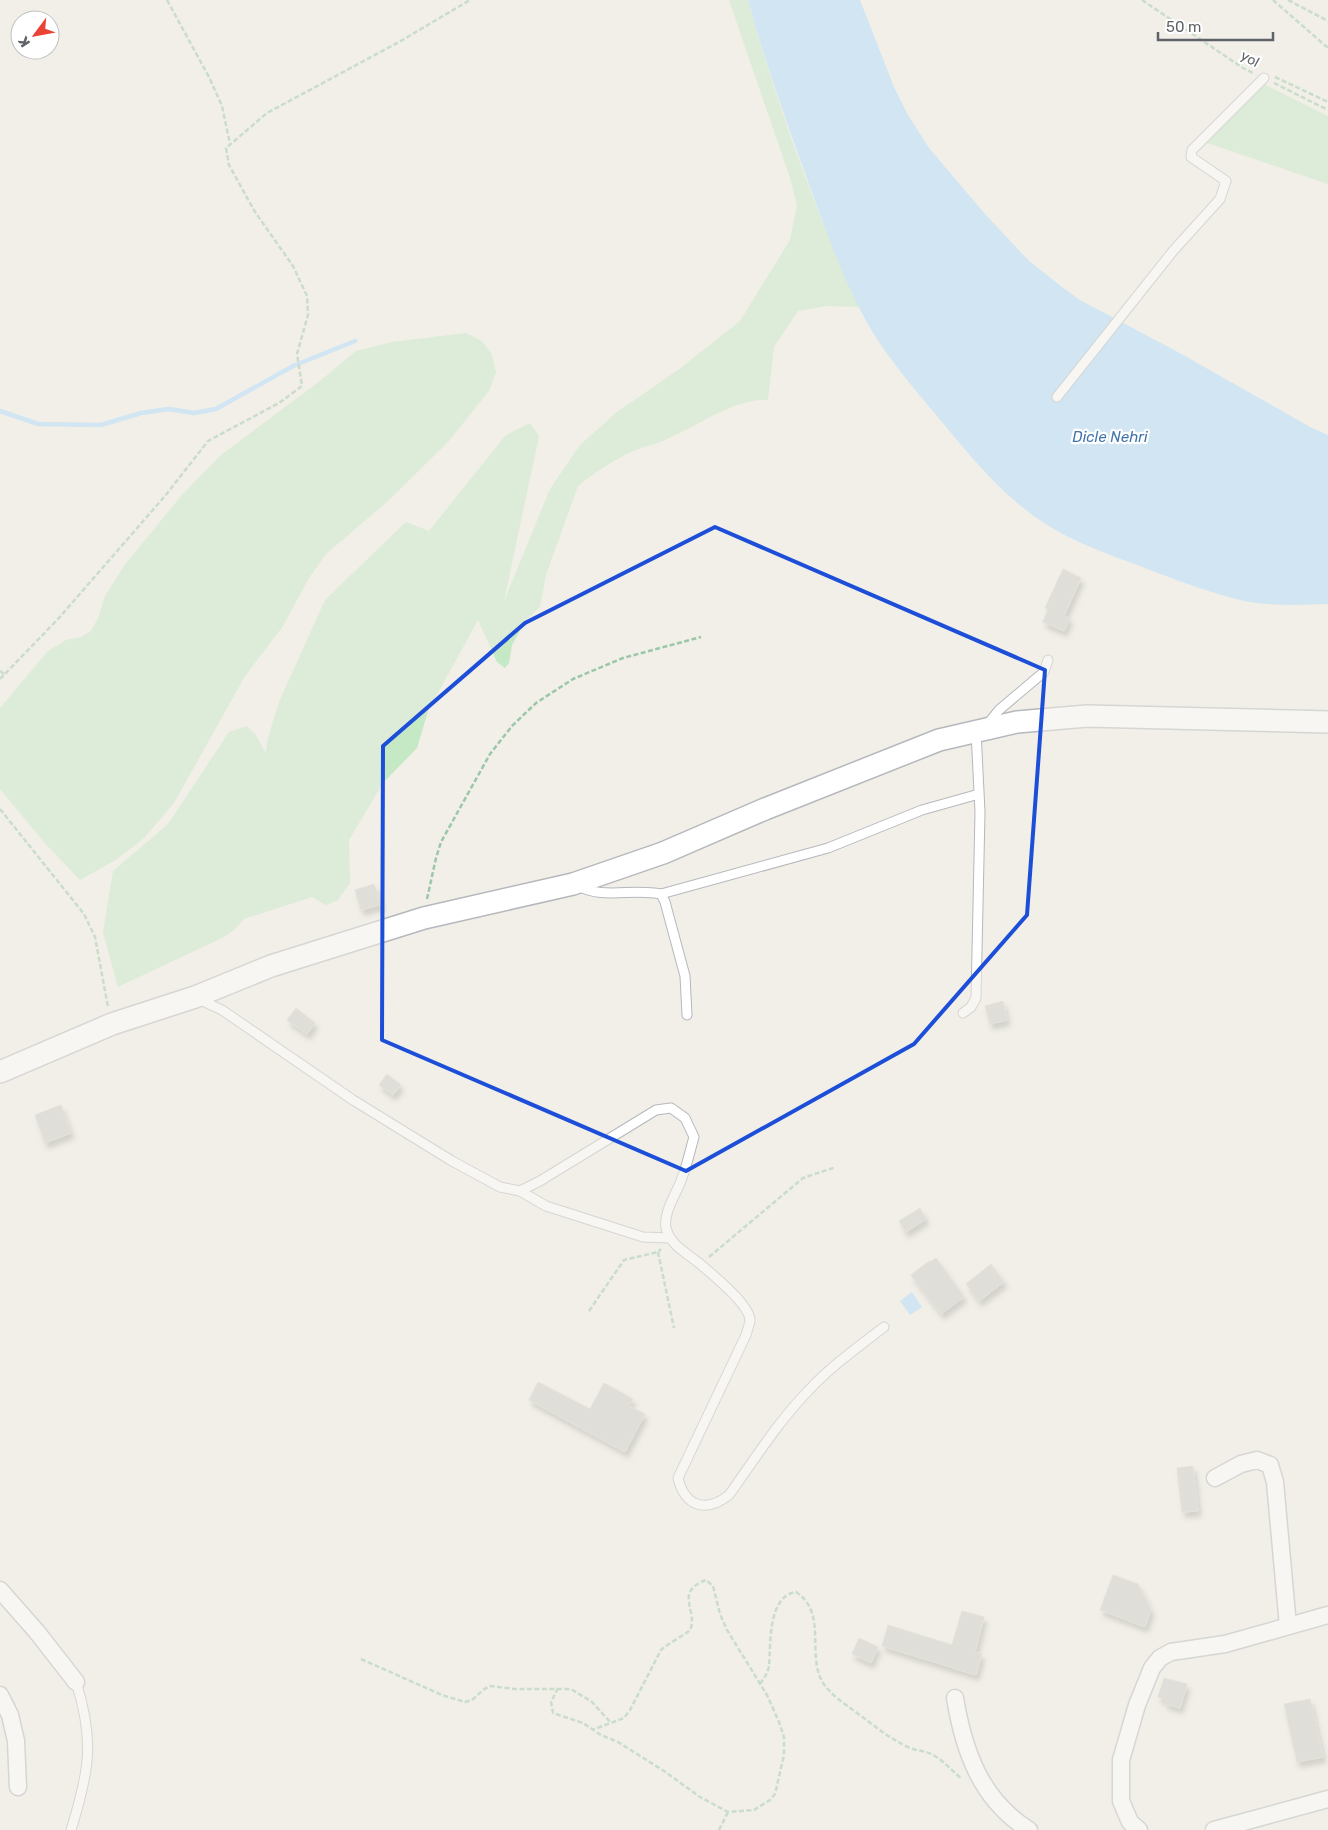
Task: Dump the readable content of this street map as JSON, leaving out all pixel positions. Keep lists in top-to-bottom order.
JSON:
{
  "streets": {
    "path": ["yol"]
  },
  "water": ["Dicle Nehri"],
  "scale_bar": "50 m",
  "north": "bottom left"
}
